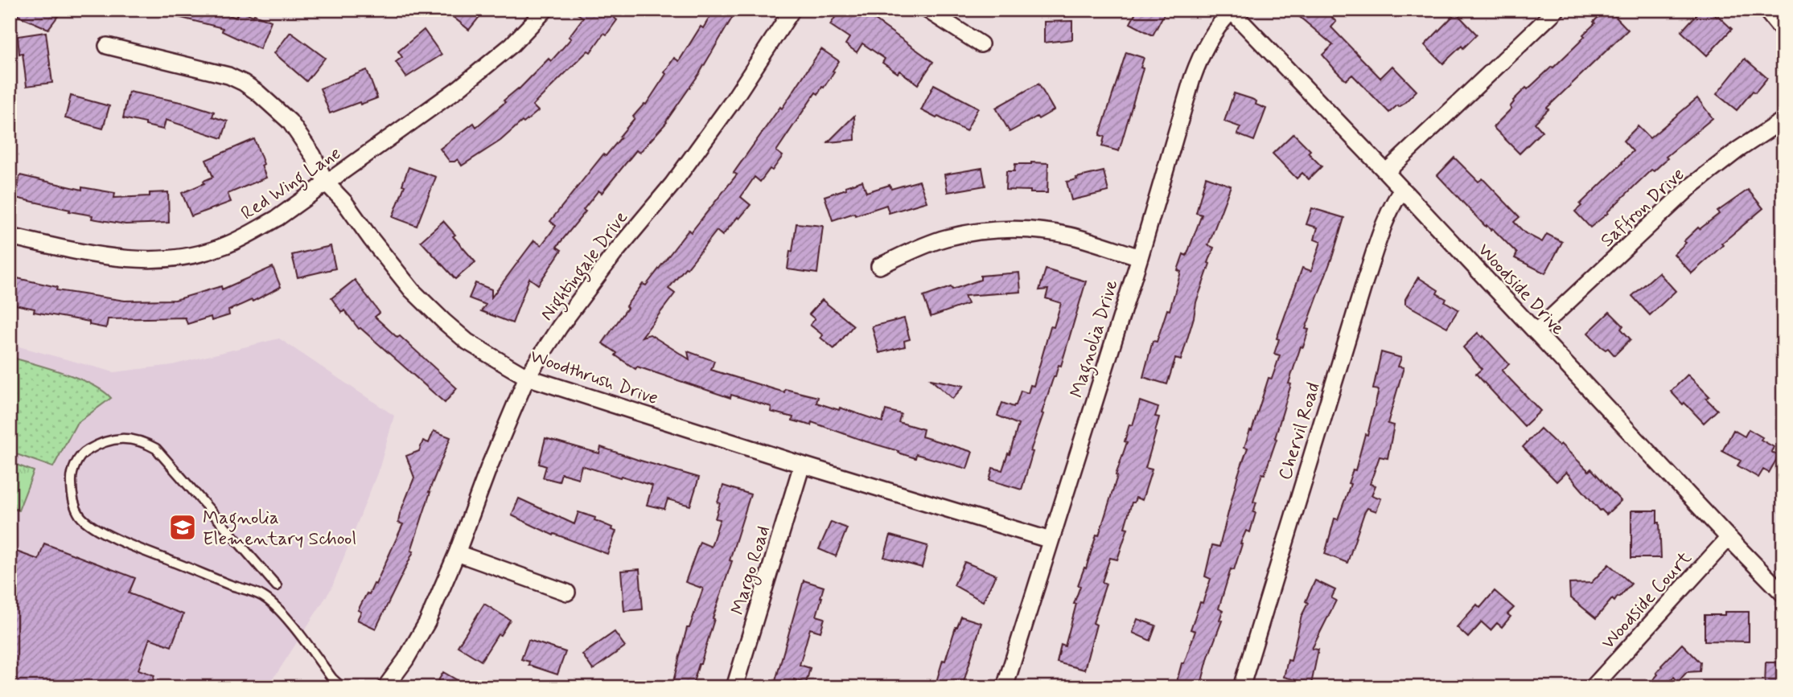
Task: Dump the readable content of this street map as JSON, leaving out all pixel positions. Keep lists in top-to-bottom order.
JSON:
{
  "streets": {
    "street": [
      "Red Wing Lane",
      "Saffron Drive",
      "Nightingale Drive",
      "Woodside Drive",
      "Magnolia Drive",
      "Woodthrush Drive",
      "Chervil Road",
      "Margo Road",
      "Woodside Court"
    ]
  },
  "crossings": [
    ["Red Wing Lane", "Woodthrush Drive"],
    ["Saffron Drive", "Woodside Drive"],
    ["Nightingale Drive", "Woodthrush Drive"],
    ["Woodside Drive", "Magnolia Drive"],
    ["Woodside Drive", "Chervil Road"],
    ["Woodside Drive", "Woodside Court"],
    ["Magnolia Drive", "Woodthrush Drive"],
    ["Woodthrush Drive", "Margo Road"]
  ],
  "places": {
    "school or university": ["Magnolia Elementary School"]
  }
}
